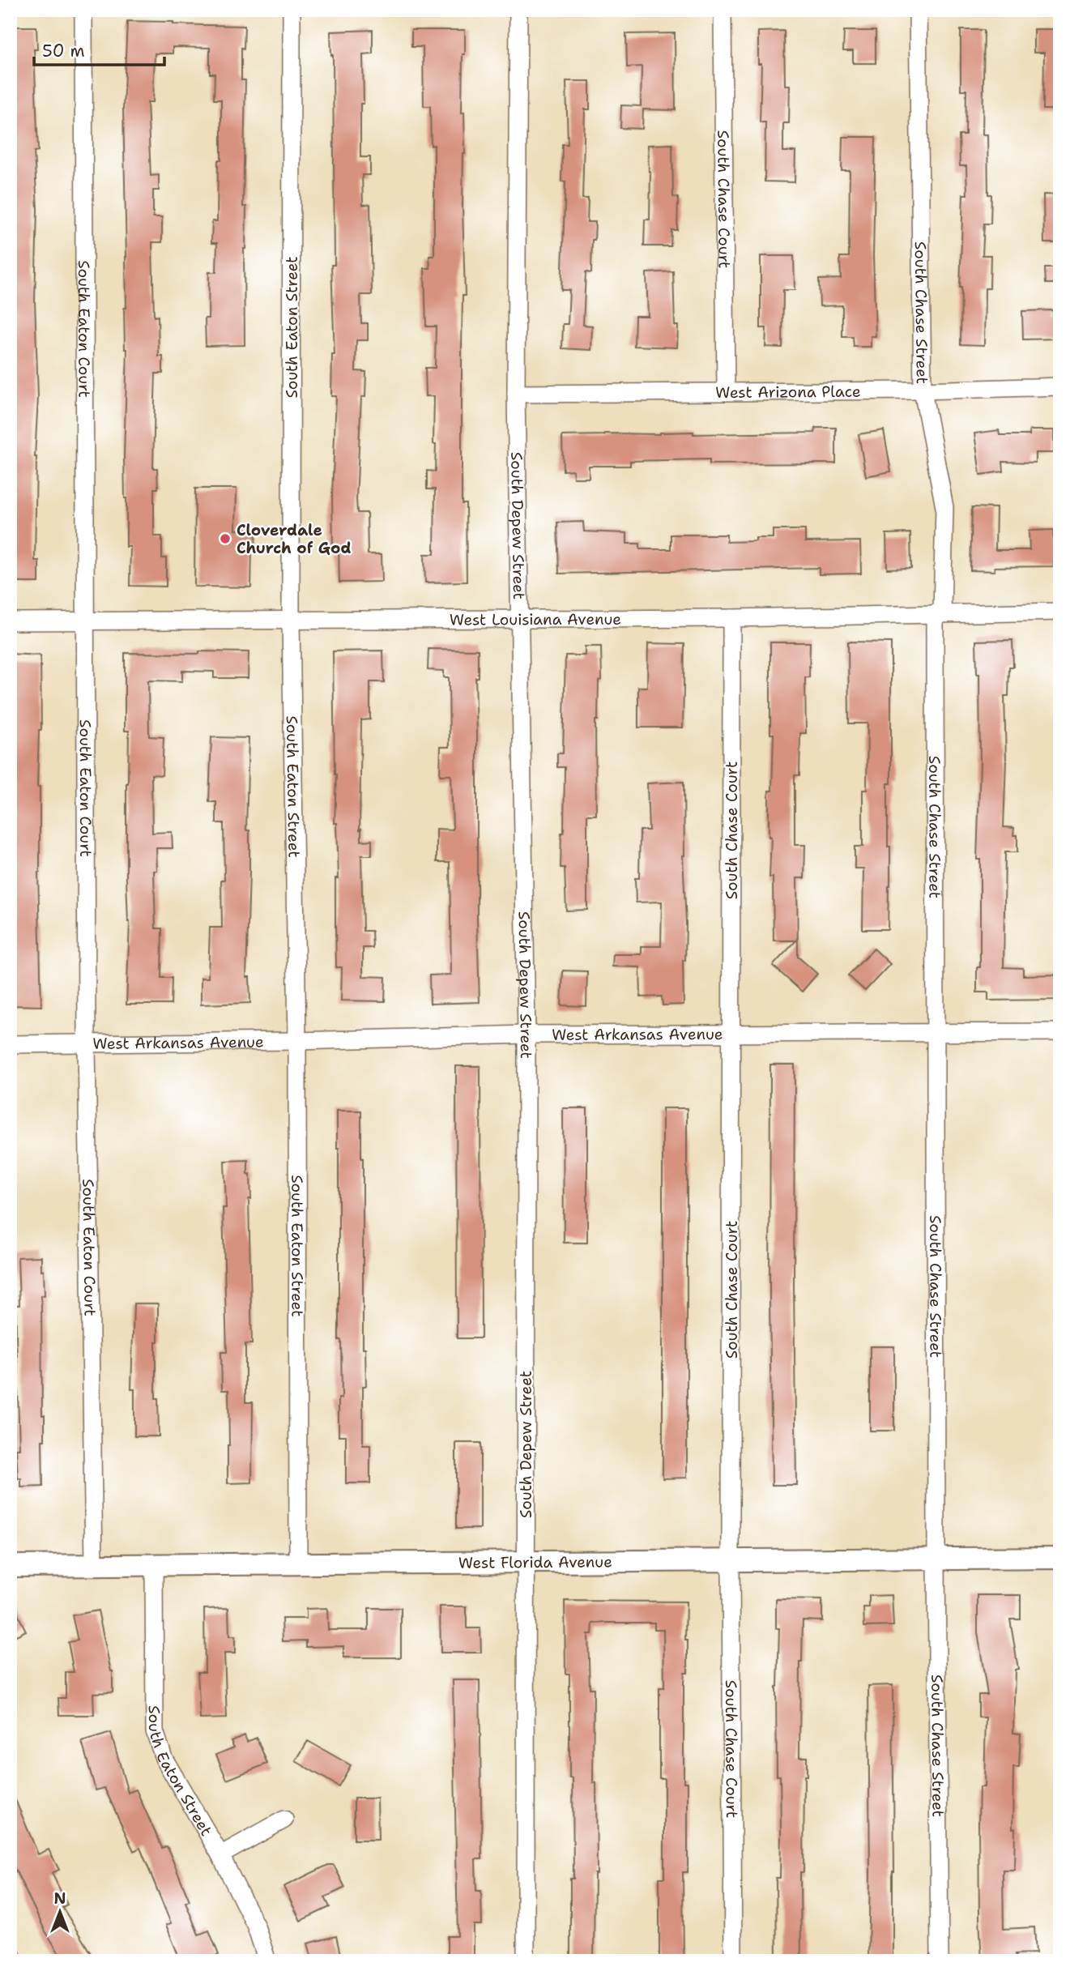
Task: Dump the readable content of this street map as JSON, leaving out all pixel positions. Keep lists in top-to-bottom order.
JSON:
{
  "streets": {
    "street": [
      "South Chase Court",
      "South Chase Street",
      "South Eaton Street",
      "South Eaton Court",
      "West Arizona Place",
      "South Depew Street",
      "West Louisiana Avenue",
      "West Arkansas Avenue",
      "West Florida Avenue"
    ]
  },
  "crossings": [
    ["South Chase Court", "West Arizona Place"],
    ["South Chase Court", "West Louisiana Avenue"],
    ["South Chase Court", "West Arkansas Avenue"],
    ["South Chase Court", "West Florida Avenue"],
    ["South Chase Street", "West Arizona Place"],
    ["South Chase Street", "West Louisiana Avenue"],
    ["South Chase Street", "West Arkansas Avenue"],
    ["South Chase Street", "West Florida Avenue"],
    ["South Eaton Street", "West Louisiana Avenue"],
    ["South Eaton Street", "West Arkansas Avenue"],
    ["South Eaton Street", "West Florida Avenue"],
    ["South Eaton Court", "West Louisiana Avenue"],
    ["South Eaton Court", "West Arkansas Avenue"],
    ["South Eaton Court", "West Florida Avenue"],
    ["West Arizona Place", "South Depew Street"],
    ["South Depew Street", "West Louisiana Avenue"],
    ["South Depew Street", "West Arkansas Avenue"],
    ["South Depew Street", "West Florida Avenue"]
  ],
  "places": ["Cloverdale Church of God"],
  "scale_bar": "50 m",
  "north": "top"
}
